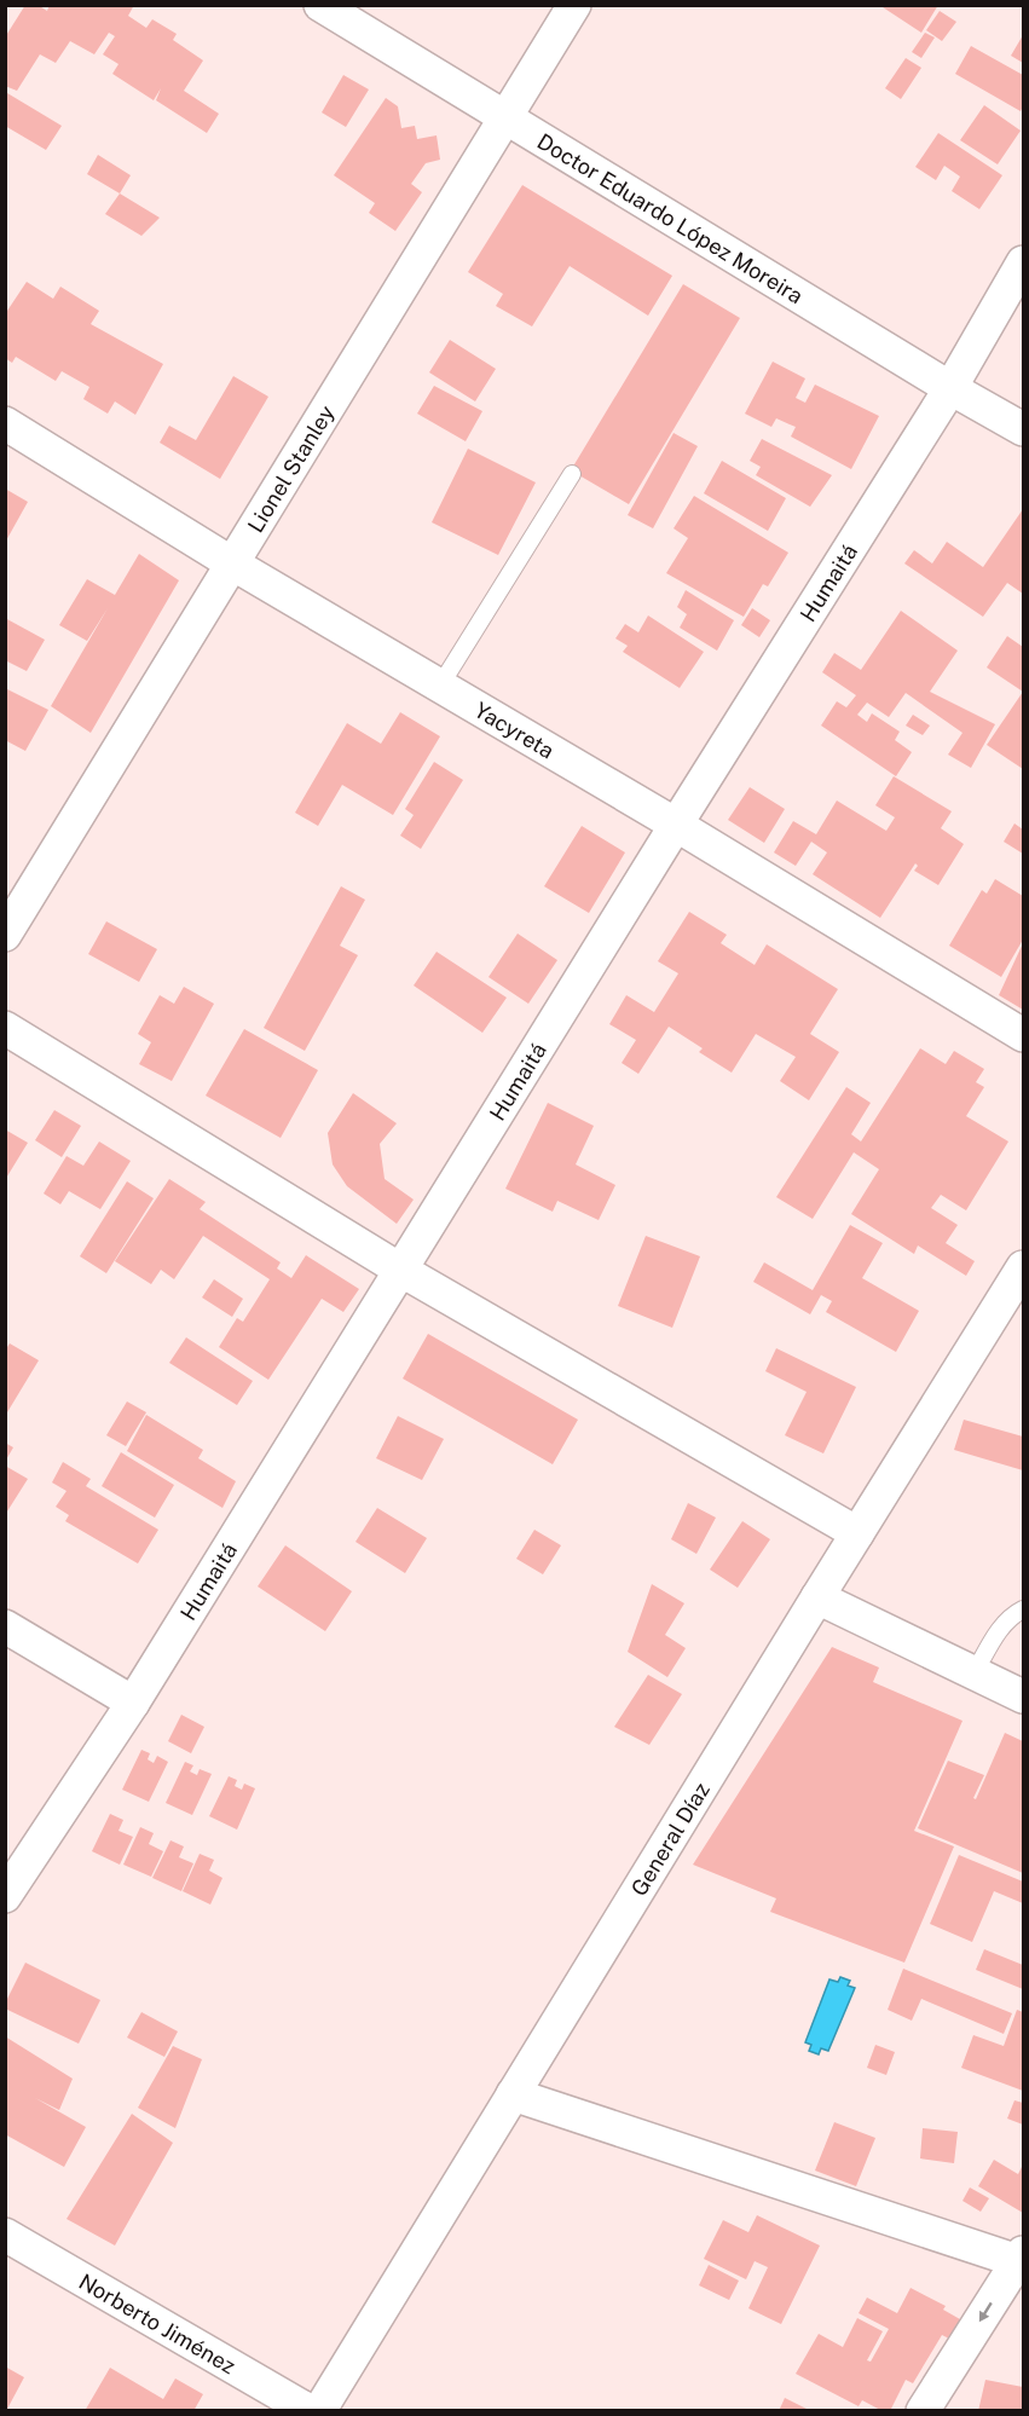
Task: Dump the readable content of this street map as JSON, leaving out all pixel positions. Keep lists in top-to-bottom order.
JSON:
{
  "streets": {
    "street": [
      "Doctor Eduardo López Moreira",
      "Lionel Stanley",
      "Humaitá",
      "Yacyreta",
      "General Díaz",
      "Norberto Jiménez"
    ]
  },
  "crossings": [
    ["Doctor Eduardo López Moreira", "Lionel Stanley"],
    ["Doctor Eduardo López Moreira", "Humaitá"],
    ["Lionel Stanley", "Yacyreta"],
    ["Humaitá", "Yacyreta"]
  ]
}
